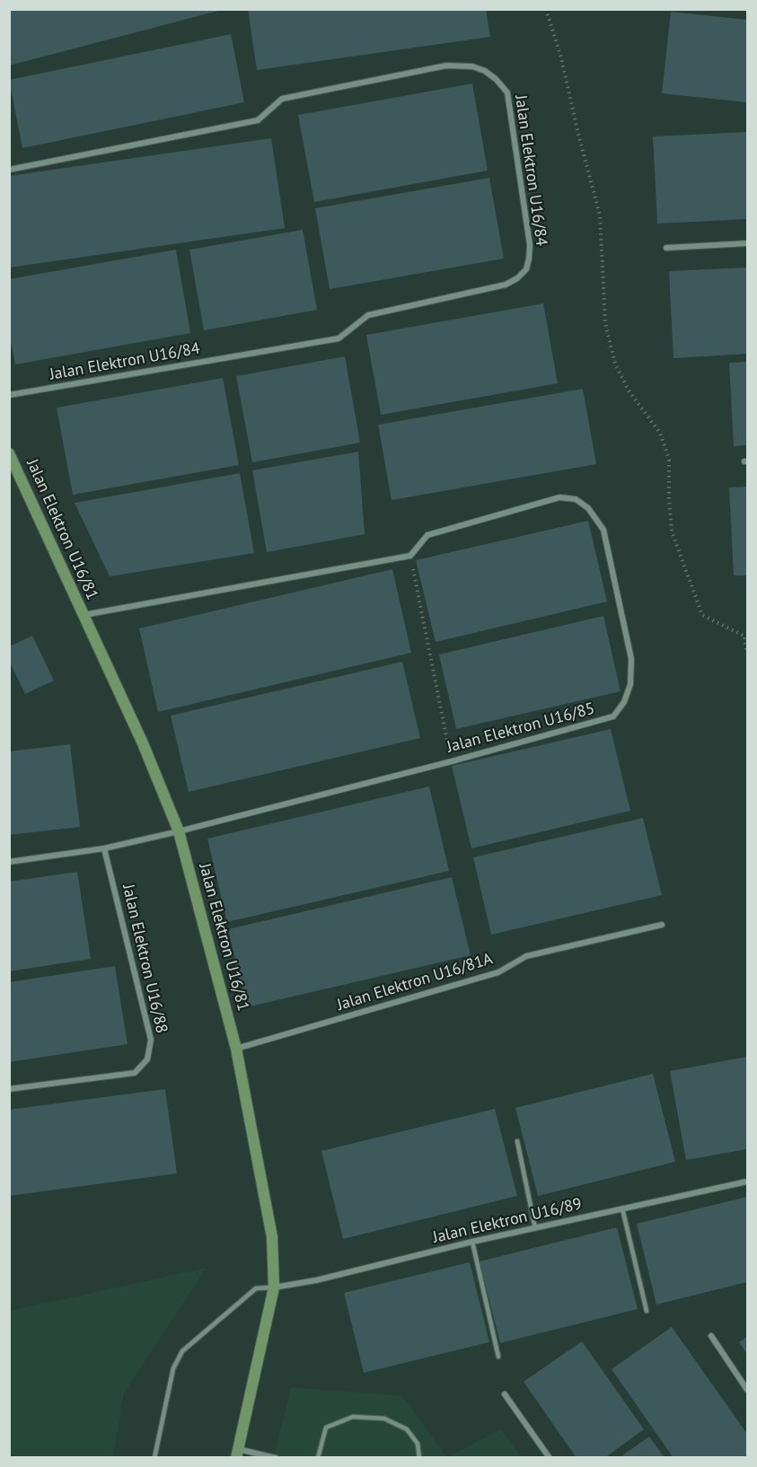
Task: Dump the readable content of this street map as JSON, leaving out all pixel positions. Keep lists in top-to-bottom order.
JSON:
{
  "streets": {
    "street": [
      "Jalan Elektron U16/84",
      "Jalan Elektron U16/81",
      "Jalan Elektron U16/85",
      "Jalan Elektron U16/88",
      "Jalan Elektron U16/81A",
      "Jalan Elektron U16/89"
    ]
  },
  "crossings": [
    ["Jalan Elektron U16/81", "Jalan Elektron U16/85"],
    ["Jalan Elektron U16/81", "Jalan Elektron U16/81A"],
    ["Jalan Elektron U16/81", "Jalan Elektron U16/89"],
    ["Jalan Elektron U16/85", "Jalan Elektron U16/88"]
  ]
}
